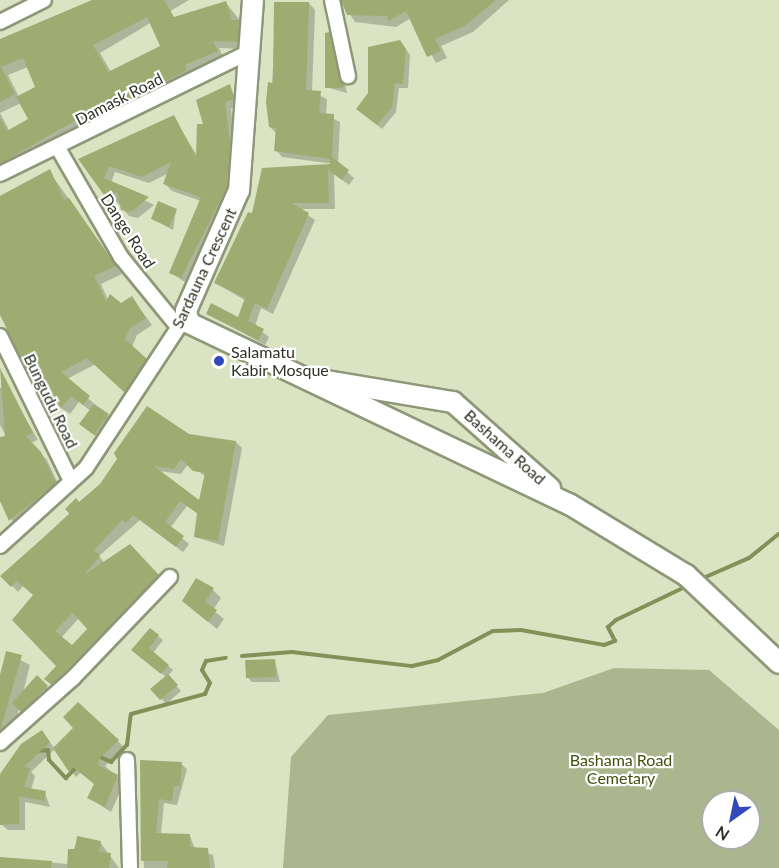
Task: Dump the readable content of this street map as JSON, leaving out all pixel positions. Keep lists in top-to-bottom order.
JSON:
{
  "streets": {
    "street": [
      "Damask Road",
      "Dange Road",
      "Sardauna Crescent",
      "Bungudu Road",
      "Bashama Road"
    ]
  },
  "crossings": [
    ["Damask Road", "Dange Road"],
    ["Damask Road", "Sardauna Crescent"],
    ["Dange Road", "Sardauna Crescent"],
    ["Dange Road", "Bashama Road"],
    ["Sardauna Crescent", "Bungudu Road"],
    ["Sardauna Crescent", "Bashama Road"]
  ],
  "parks": ["Bashama Road Cemetary"],
  "places": ["Salamatu Kabir Mosque"],
  "north": "bottom left"
}
